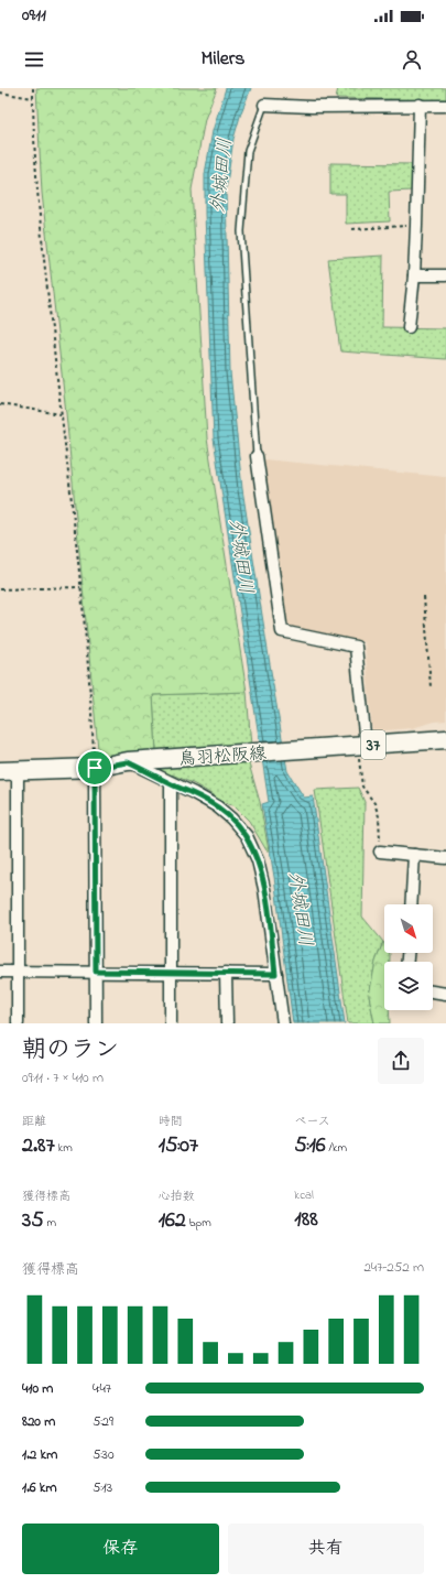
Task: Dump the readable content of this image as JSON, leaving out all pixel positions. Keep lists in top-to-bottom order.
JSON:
{
  "streets": {
    "main road": ["37", "鳥羽松阪線"]
  },
  "water": ["外城田川"],
  "north": "bottom right",
  "page": {
    "status": "09:11",
    "header": "Milers",
    "heading": ["朝のラン", "09:11 · 7 × 410 m"],
    "stats": [
      ["距離", "2.87 km"],
      ["時間", "15:07"],
      ["ペース", "5:16 /km"],
      ["獲得標高", "35 m"],
      ["心拍数", "162 bpm"],
      ["kcal", "188"]
    ],
    "chart": ["獲得標高", "247–252 m"],
    "list": [
      {
        "name": "410 m",
        "note": "4:47"
      },
      {
        "name": "820 m",
        "note": "5:29"
      },
      {
        "name": "1.2 km",
        "note": "5:30"
      },
      {
        "name": "1.6 km",
        "note": "5:13"
      }
    ],
    "buttons": ["保存", "共有"]
  }
}
